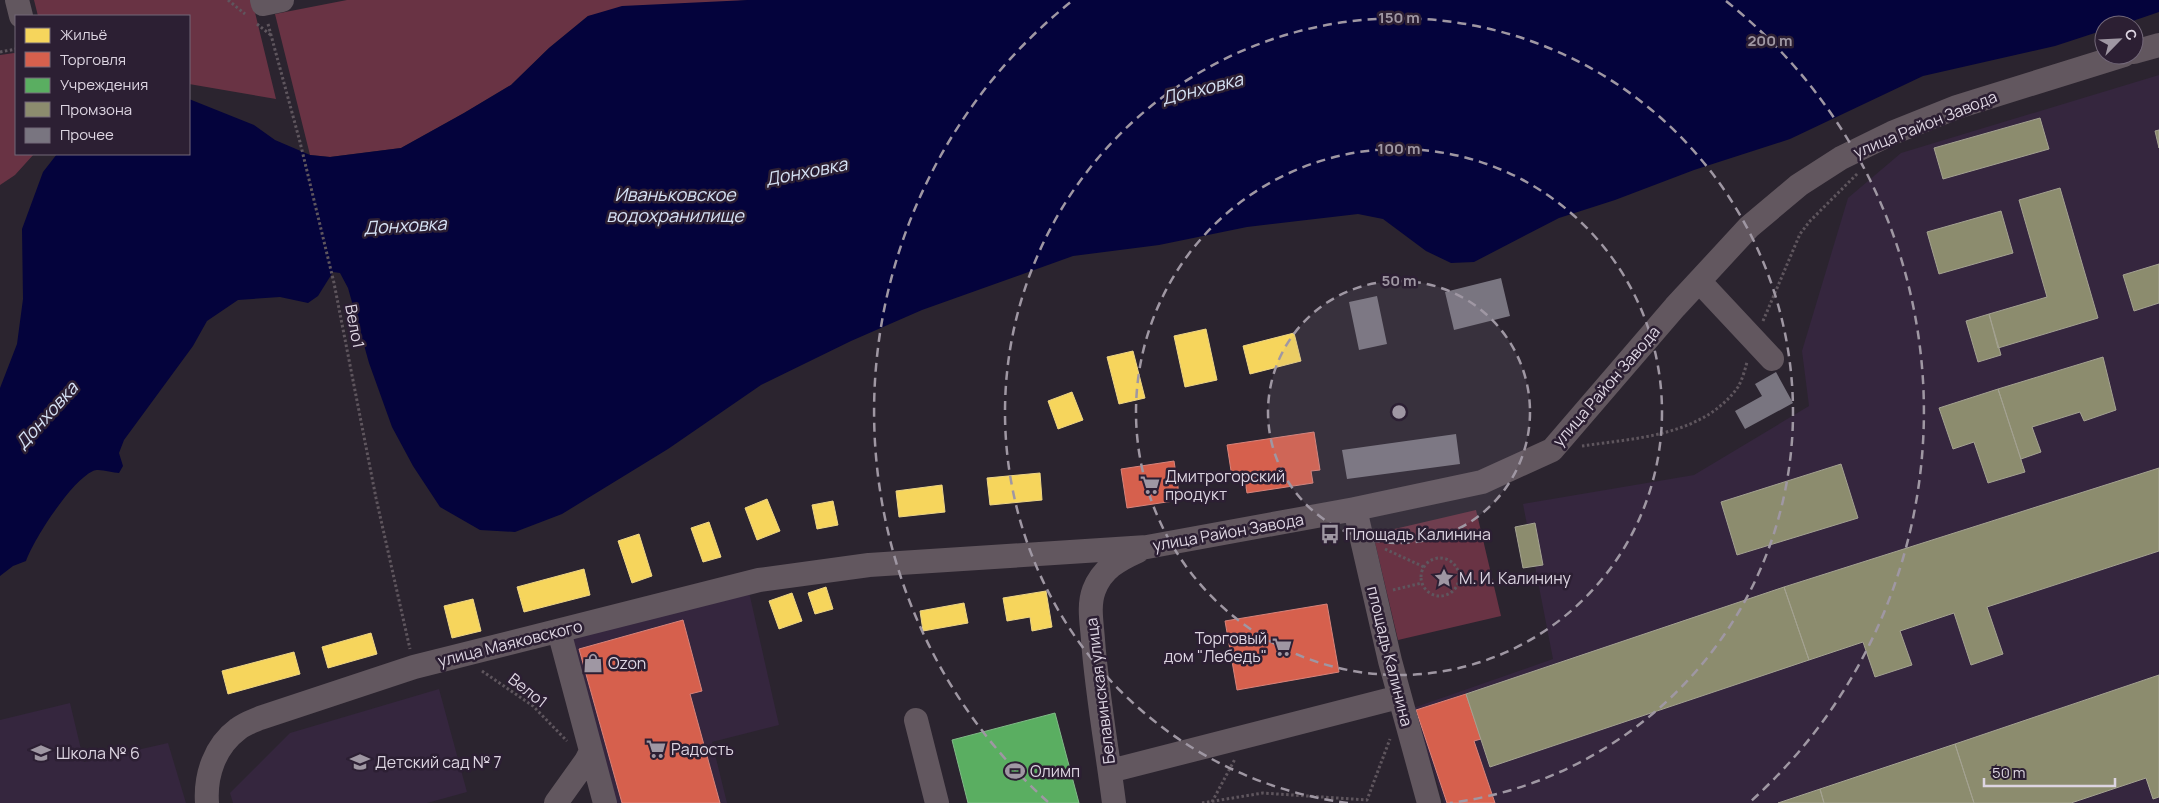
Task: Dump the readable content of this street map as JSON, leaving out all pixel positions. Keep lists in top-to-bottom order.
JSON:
{
  "streets": {
    "street": [
      "улица Район Завода",
      "улица Маяковского",
      "площадь Калинина",
      "Белавинская улица"
    ],
    "path": ["Вело1"]
  },
  "crossings": [
    ["улица Район Завода", "улица Маяковского"],
    ["улица Район Завода", "площадь Калинина"],
    ["улица Район Завода", "Белавинская улица"]
  ],
  "water": ["Донховка", "Иваньковское водохранилище"],
  "places": {
    "supermarket": ["Дмитрогорский продукт", "Торговый дом \"Лебедь\"", "Радость"],
    "bus stop": ["Площадь Калинина"],
    "place": ["М. И. Калинину"],
    "shop": ["Ozon"],
    "school or university": ["Школа № 6", "Детский сад № 7"],
    "sports": ["Олимп"]
  },
  "legend": [
    "Жильё",
    "Торговля",
    "Учреждения",
    "Промзона",
    "Прочее"
  ],
  "scale_bar": "50 m",
  "north": "top right",
  "rings": [
    "150 m",
    "200 m",
    "100 m",
    "50 m"
  ]
}
